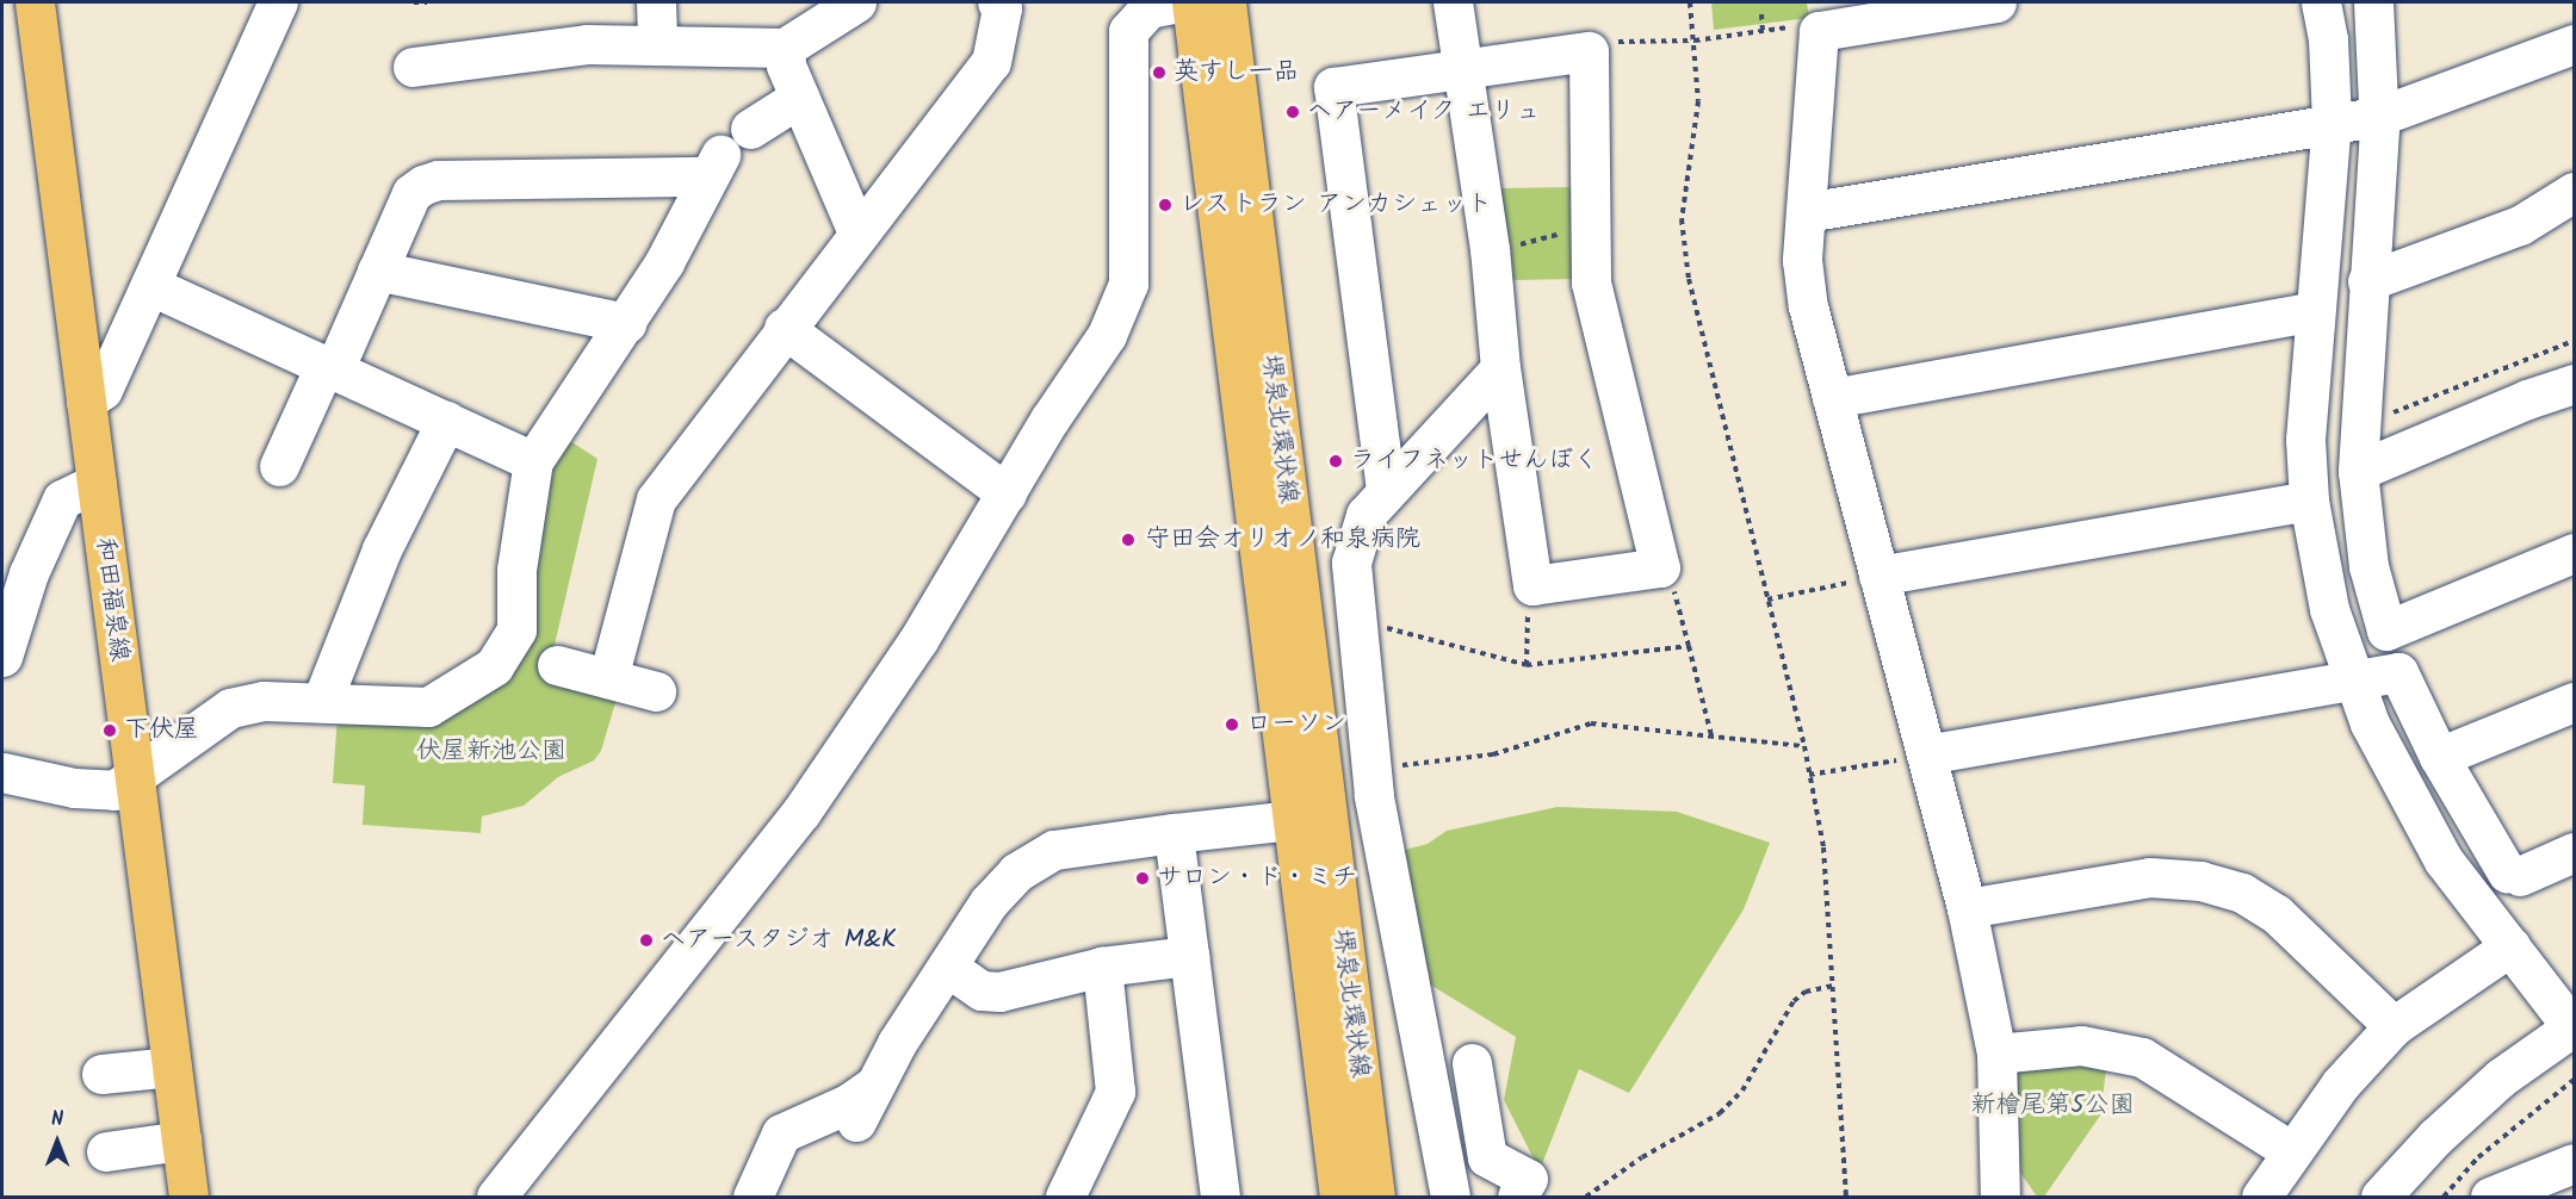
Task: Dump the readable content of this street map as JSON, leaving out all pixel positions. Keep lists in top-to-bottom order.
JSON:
{
  "streets": {
    "main road": ["堺泉北環状線", "和田福泉線"]
  },
  "parks": ["伏屋新池公園", "新檜尾第5公園"],
  "places": [
    "英すし一品",
    "ヘアーメイク エリュ",
    "レストラン アンカシェット",
    "ライフネットせんぼく",
    "守田会オリオノ和泉病院",
    "ローソン",
    "下伏屋",
    "サロン・ド・ミチ",
    "ヘアースタジオ M&K"
  ],
  "north": "top"
}
